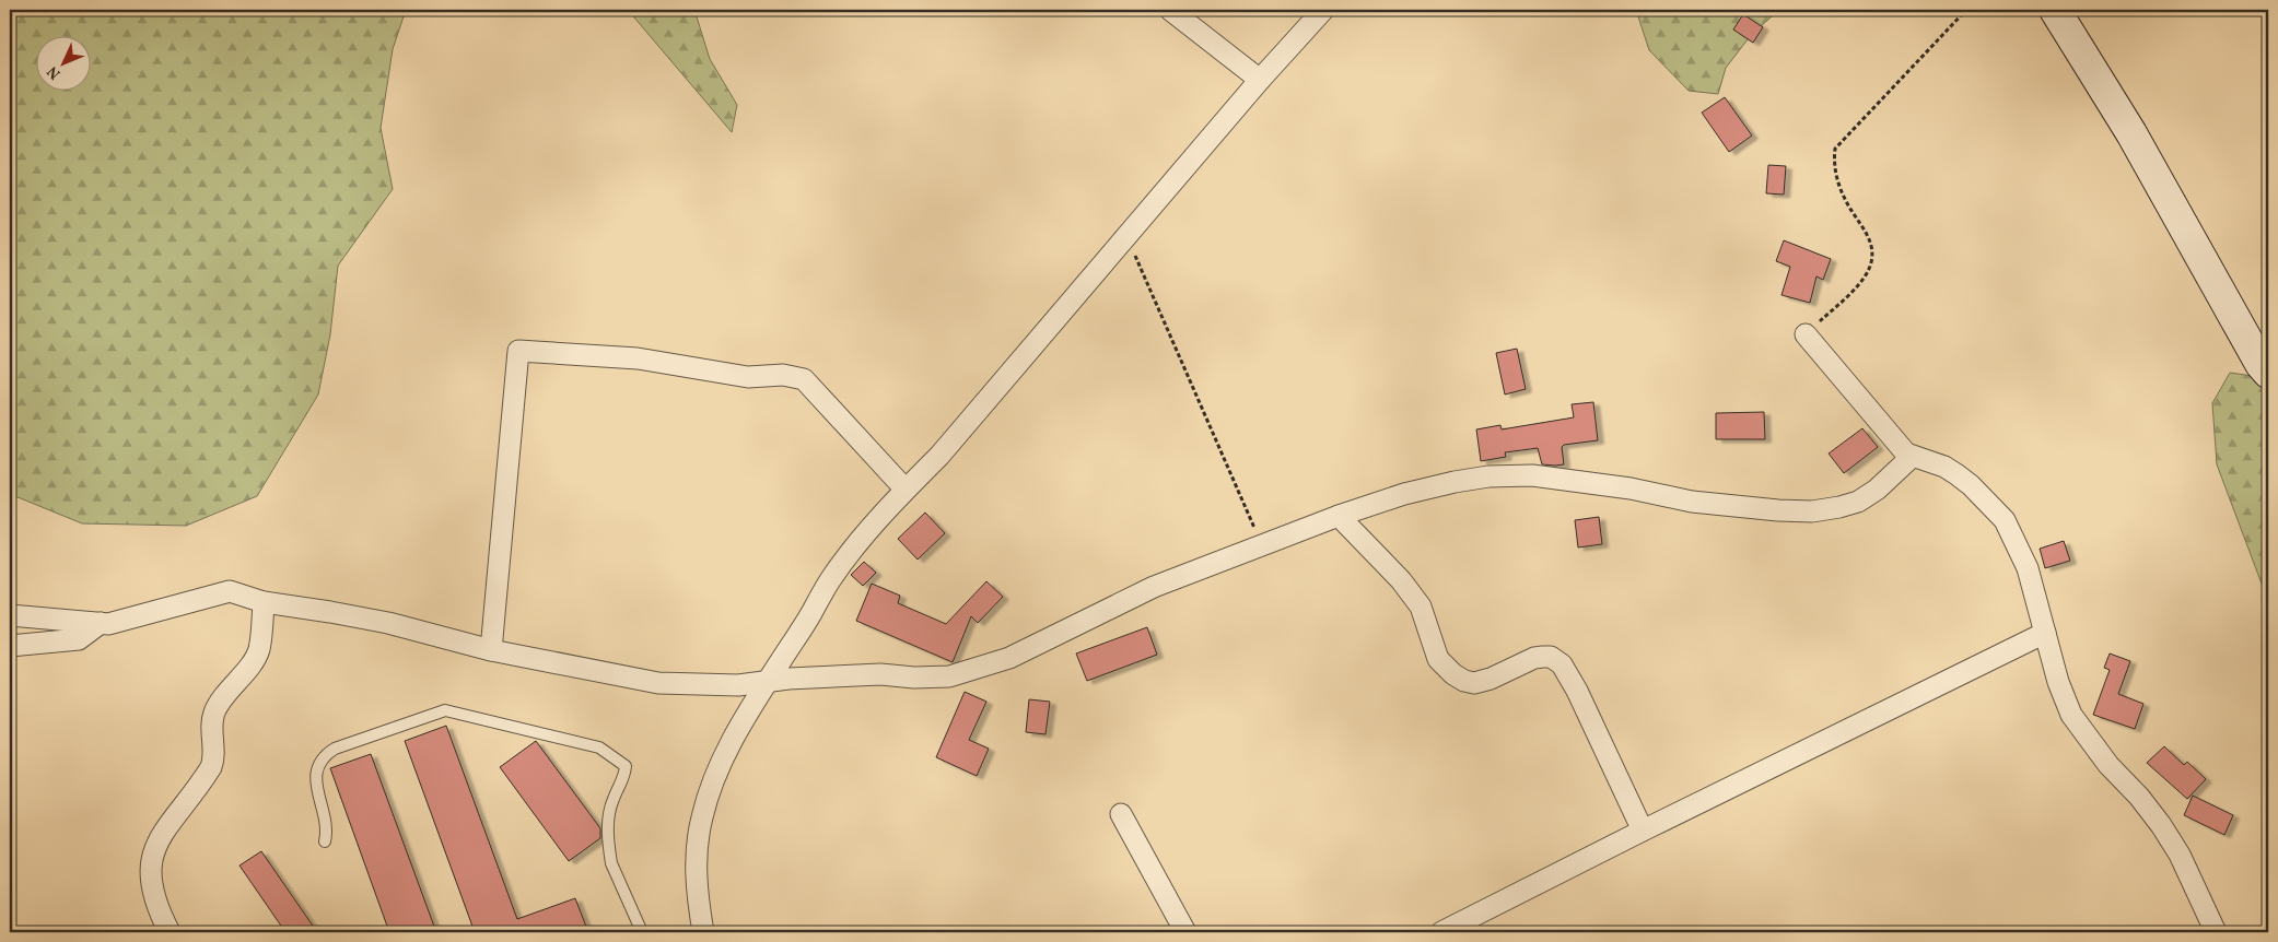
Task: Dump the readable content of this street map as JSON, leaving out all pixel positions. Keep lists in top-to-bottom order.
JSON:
{
  "north": "bottom left"
}
